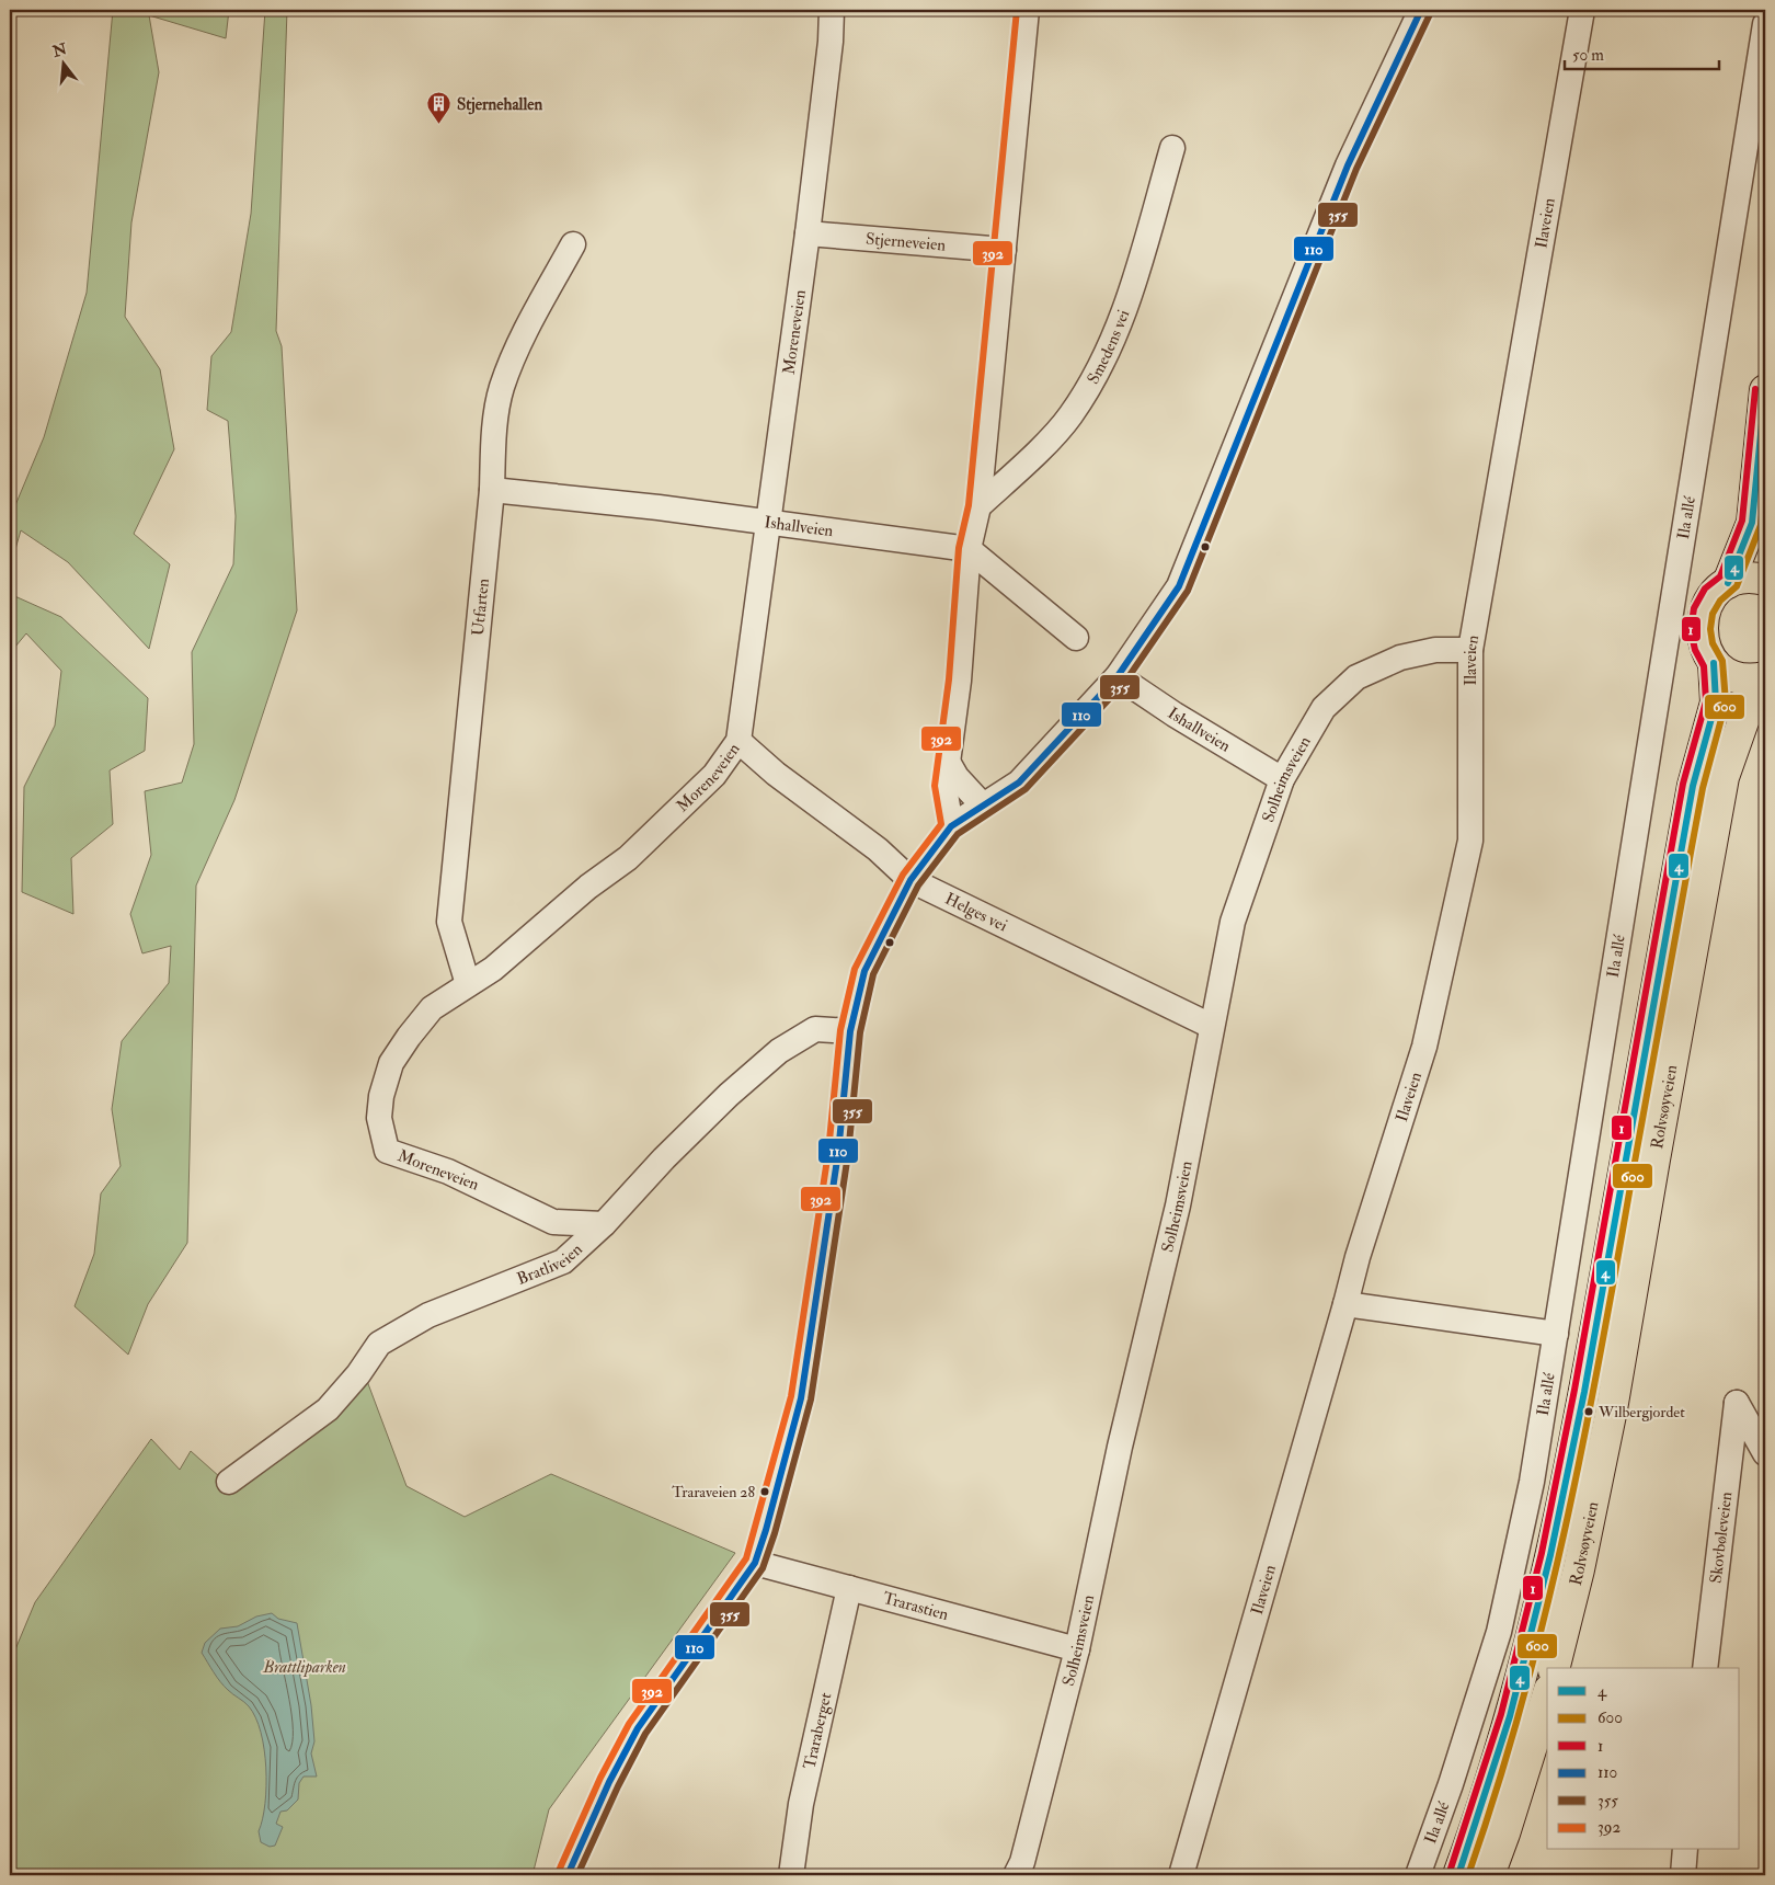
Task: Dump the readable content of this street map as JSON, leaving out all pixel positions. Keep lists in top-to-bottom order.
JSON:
{
  "streets": {
    "main road": ["Rolvsøyveien"],
    "street": [
      "Ilaveien",
      "Stjerneveien",
      "Moreneveien",
      "Smedens vei",
      "Ila allé",
      "Ishallveien",
      "Utfarten",
      "Solheimsveien",
      "Helges vei",
      "Bratliveien",
      "Skovbøleveien",
      "Trarastien",
      "Traraberget"
    ]
  },
  "crossings": [
    ["Ilaveien", "Solheimsveien"],
    ["Stjerneveien", "Moreneveien"],
    ["Moreneveien", "Ishallveien"],
    ["Moreneveien", "Utfarten"],
    ["Moreneveien", "Helges vei"],
    ["Moreneveien", "Bratliveien"],
    ["Ishallveien", "Utfarten"],
    ["Ishallveien", "Solheimsveien"],
    ["Solheimsveien", "Helges vei"],
    ["Solheimsveien", "Trarastien"],
    ["Trarastien", "Traraberget"]
  ],
  "parks": ["Brattliparken"],
  "places": {
    "building": ["Stjernehallen"],
    "other": ["Wilbergjordet", "Traraveien 28"]
  },
  "lines": [
    "transit line 110",
    "transit line 392",
    "transit line 355",
    "transit line 1",
    "transit line 4",
    "transit line 600"
  ],
  "legend": [
    "4",
    "600",
    "1",
    "110",
    "355",
    "392"
  ],
  "scale_bar": "50 m",
  "north": "top"
}
